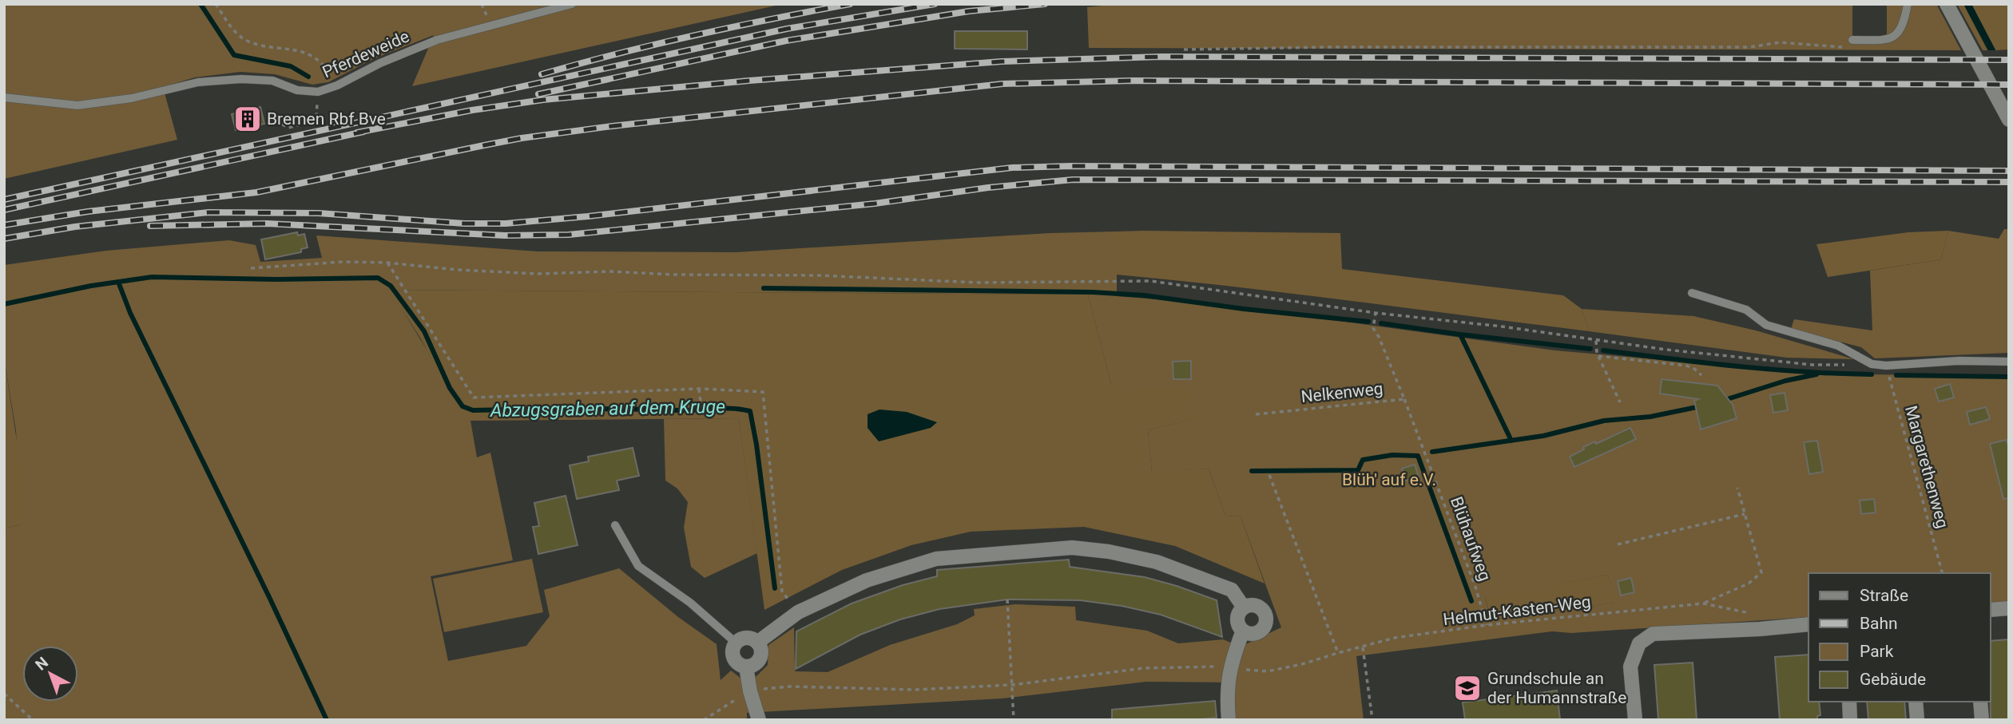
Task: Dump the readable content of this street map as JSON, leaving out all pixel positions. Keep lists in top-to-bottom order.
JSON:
{
  "streets": {
    "lane": ["Pferdeweide"],
    "path": [
      "Nelkenweg",
      "Margarethenweg",
      "Blühaufweg",
      "Helmut-Kasten-Weg"
    ]
  },
  "crossings": [
    ["Nelkenweg", "Blühaufweg"],
    ["Blühaufweg", "Helmut-Kasten-Weg"]
  ],
  "water": ["Abzugsgraben auf dem Kruge"],
  "parks": ["Blüh' auf e.V."],
  "places": {
    "building": ["Bremen Rbf Bve"],
    "school or university": ["Grundschule an der Humannstraße"]
  },
  "legend": [
    "Straße",
    "Bahn",
    "Park",
    "Gebäude"
  ],
  "north": "top left"
}
